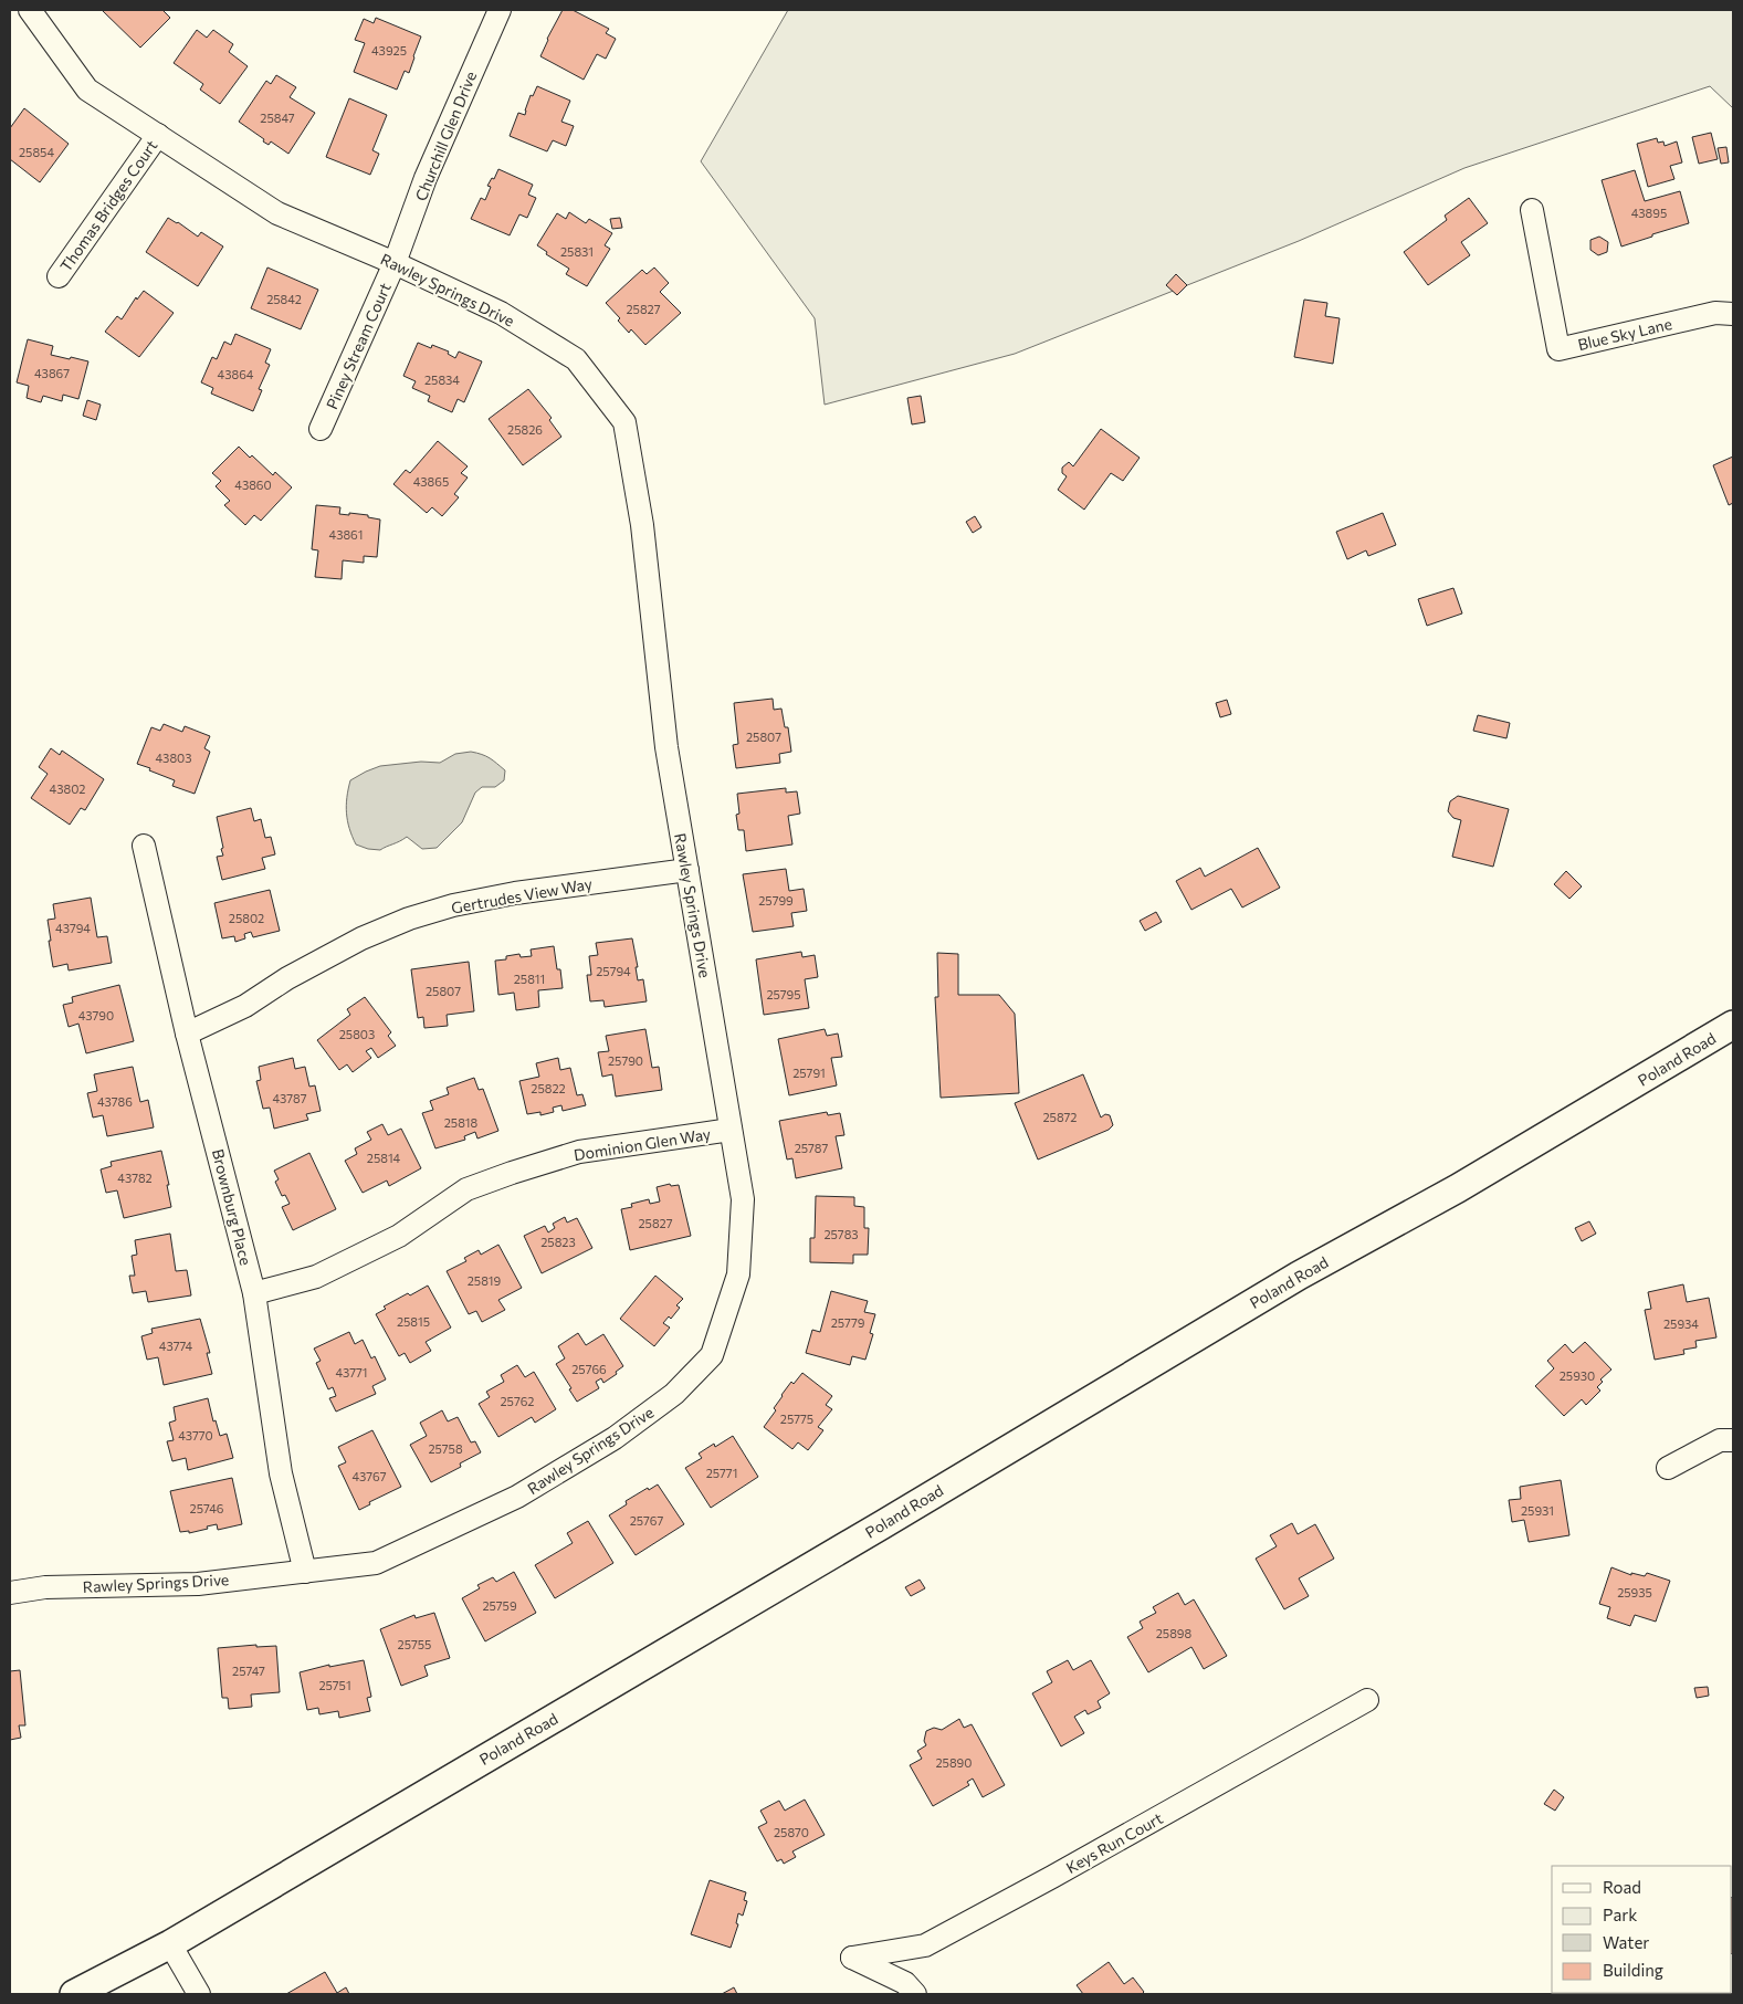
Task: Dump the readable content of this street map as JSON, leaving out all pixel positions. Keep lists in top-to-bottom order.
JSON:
{
  "streets": {
    "street": [
      "Churchill Glen Drive",
      "Thomas Bridges Court",
      "Rawley Springs Drive",
      "Blue Sky Lane",
      "Piney Stream Court",
      "Gertrudes View Way",
      "Poland Road",
      "Dominion Glen Way",
      "Brownburg Place",
      "Keys Run Court"
    ]
  },
  "crossings": [
    ["Churchill Glen Drive", "Rawley Springs Drive"],
    ["Churchill Glen Drive", "Piney Stream Court"],
    ["Thomas Bridges Court", "Rawley Springs Drive"],
    ["Rawley Springs Drive", "Piney Stream Court"],
    ["Rawley Springs Drive", "Gertrudes View Way"],
    ["Rawley Springs Drive", "Dominion Glen Way"],
    ["Rawley Springs Drive", "Brownburg Place"],
    ["Gertrudes View Way", "Brownburg Place"],
    ["Dominion Glen Way", "Brownburg Place"]
  ],
  "house_numbers": [
    "43925",
    "25847",
    "25854",
    "43895",
    "25831",
    "25842",
    "25827",
    "43867",
    "43864",
    "25834",
    "25826",
    "43865",
    "43860",
    "43861",
    "25807",
    "43803",
    "43802",
    "25799",
    "25802",
    "43794",
    "25794",
    "25811",
    "25807",
    "25795",
    "43790",
    "25803",
    "25790",
    "25791",
    "25822",
    "43787",
    "43786",
    "25872",
    "25818",
    "25787",
    "25814",
    "43782",
    "25827",
    "25783",
    "25823",
    "25819",
    "25815",
    "25779",
    "25934",
    "43774",
    "25766",
    "43771",
    "25930",
    "25762",
    "25775",
    "43770",
    "25758",
    "25771",
    "43767",
    "25746",
    "25931",
    "25767",
    "25935",
    "25759",
    "25898",
    "25755",
    "25747",
    "25751",
    "25890",
    "25870"
  ],
  "legend": [
    "Road",
    "Park",
    "Water",
    "Building"
  ]
}
